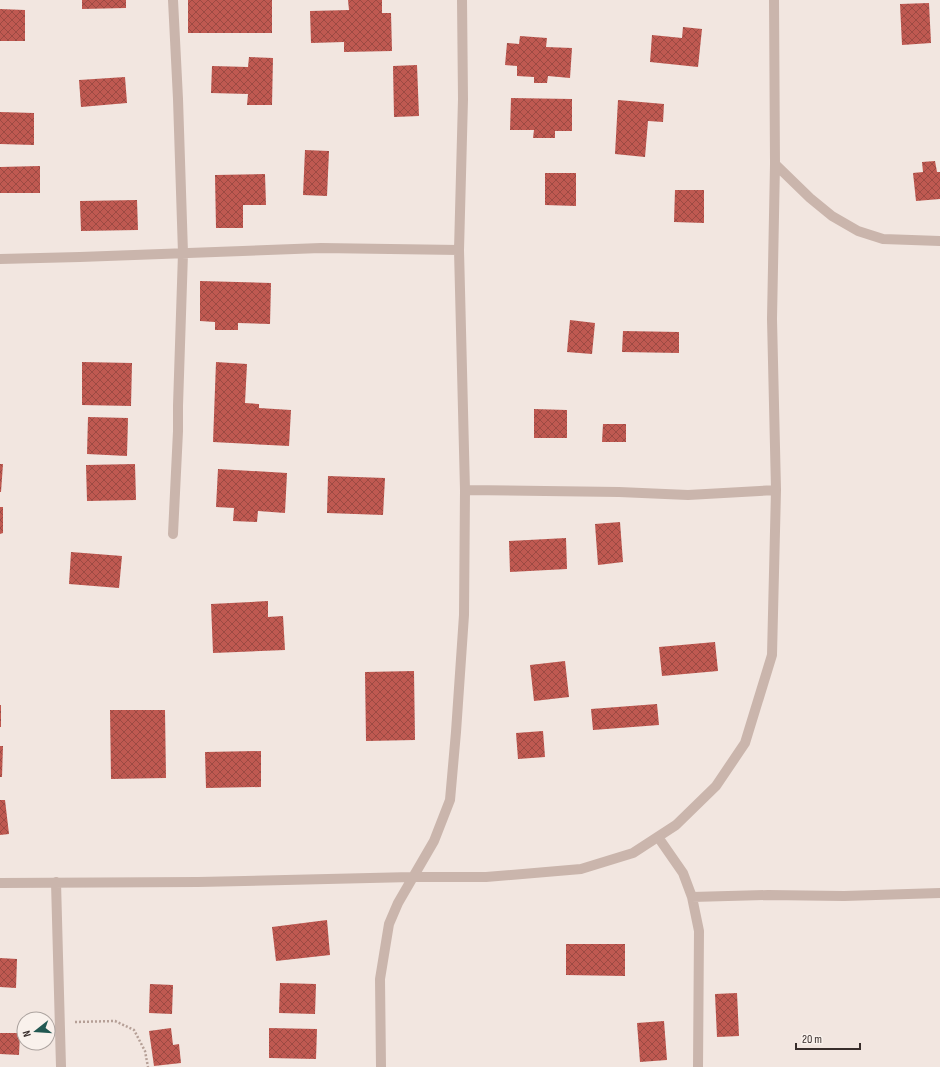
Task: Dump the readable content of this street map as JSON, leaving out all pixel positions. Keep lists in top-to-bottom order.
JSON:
{
  "scale_bar": "20 m",
  "north": "left"
}
